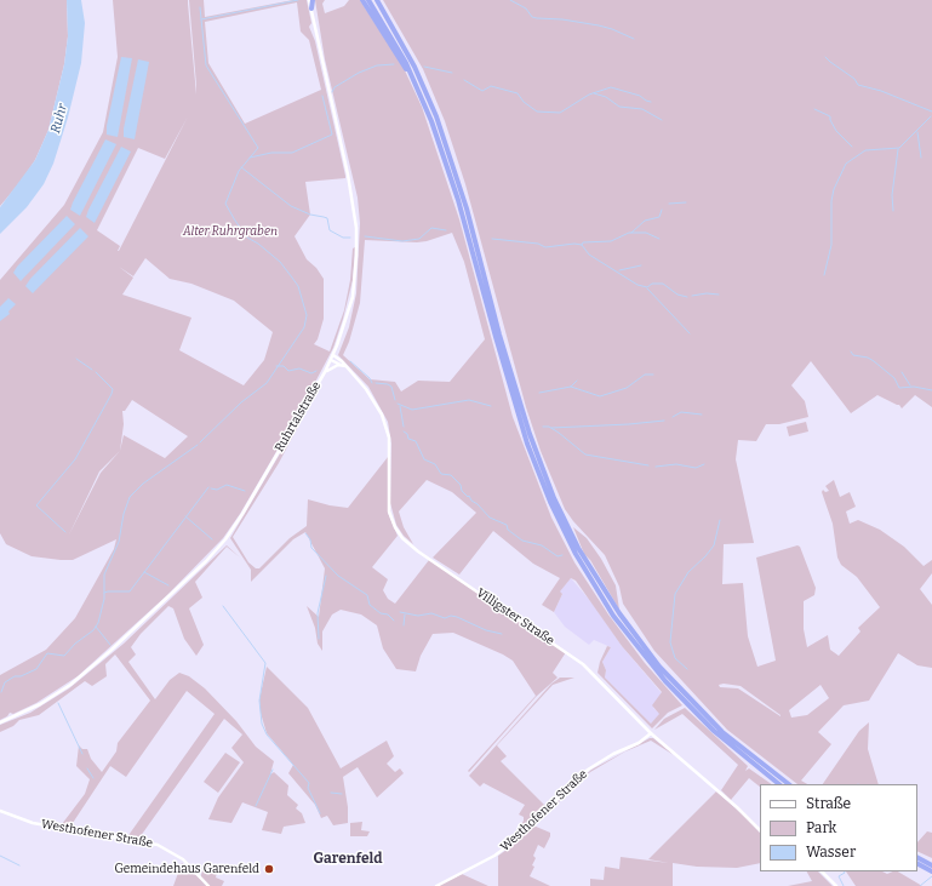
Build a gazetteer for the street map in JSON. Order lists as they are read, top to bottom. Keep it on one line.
{"streets":{"main road":["Ruhrtalstraße","Villigster Straße","Westhofener Straße"]},"crossings":[["Ruhrtalstraße","Villigster Straße"],["Villigster Straße","Westhofener Straße"]],"districts":["Garenfeld"],"water":["Ruhr"],"parks":["Alter Ruhrgraben"],"places":["Gemeindehaus Garenfeld"],"legend":["Straße","Park","Wasser"]}
